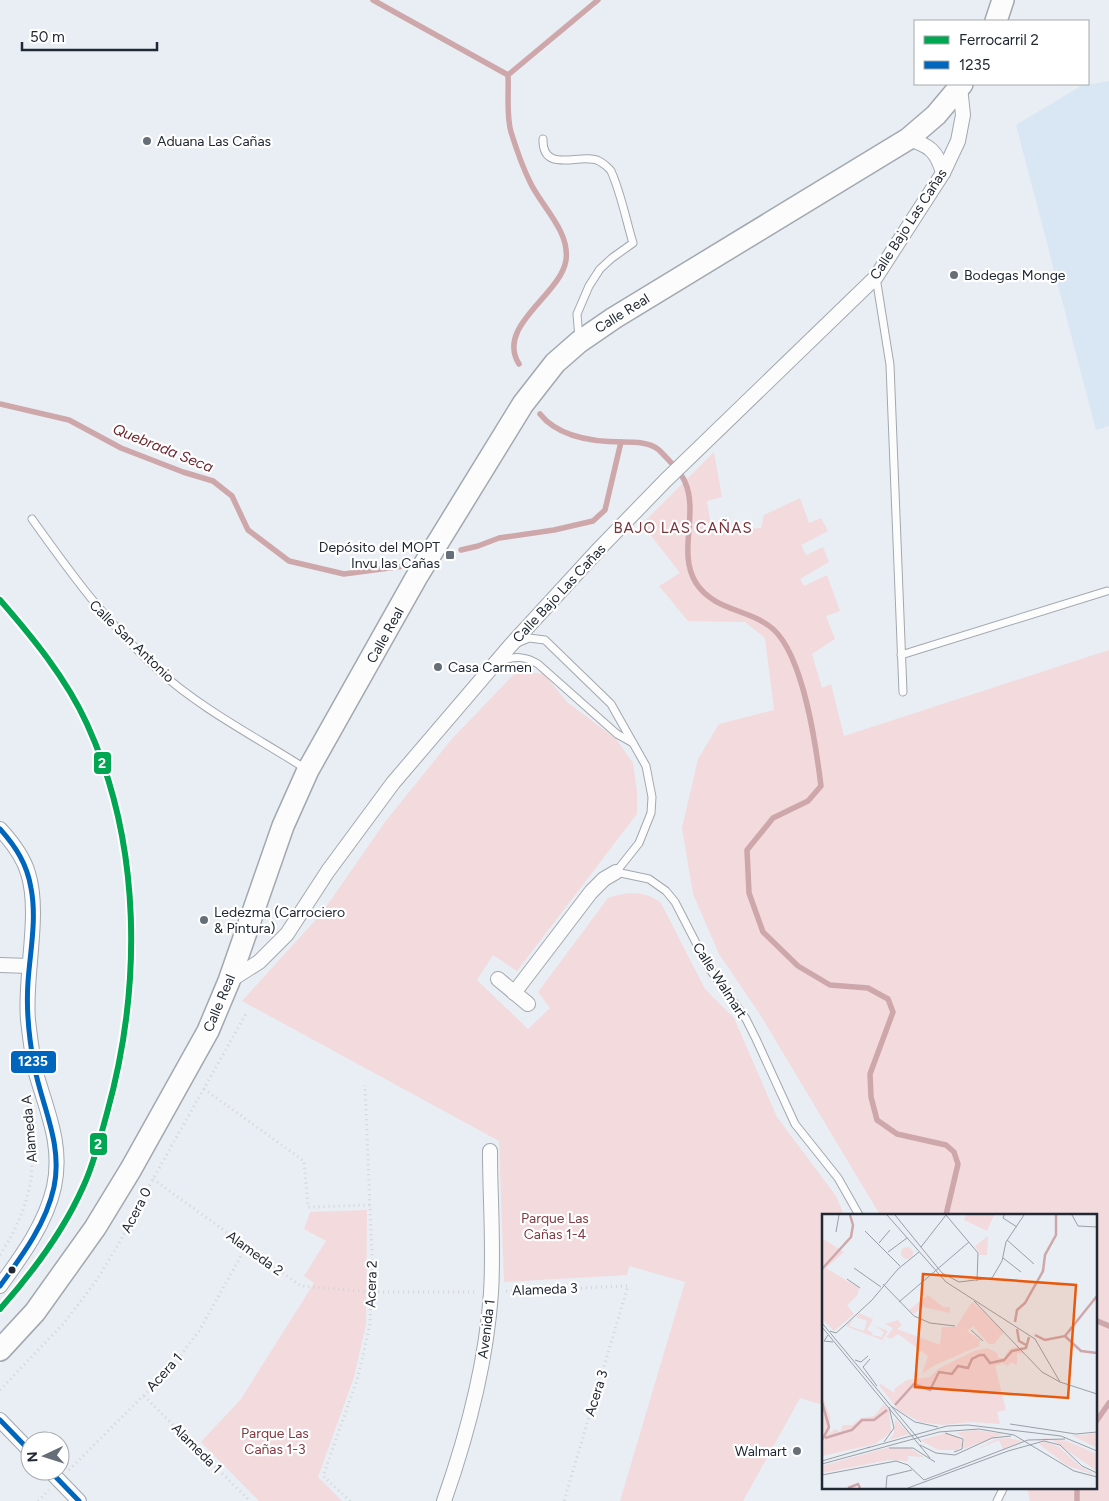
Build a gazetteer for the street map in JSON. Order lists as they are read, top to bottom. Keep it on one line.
{"streets":{"main road":["Calle Real"],"street":["Calle Bajo Las Cañas","Avenida 1"],"lane":["Calle San Antonio","Calle Walmart"],"path":["Alameda A","Acera 0","Alameda 2","Acera 2","Alameda 3","Acera 1","Acera 3","Alameda 1"]},"crossings":[["Calle Bajo Las Cañas","Calle Real"],["Calle Real","Calle San Antonio"],["Acera 0","Alameda 2"],["Alameda 2","Acera 2"],["Alameda 2","Alameda 3"],["Alameda 2","Acera 1"],["Acera 2","Alameda 3"],["Alameda 3","Avenida 1"],["Alameda 3","Acera 3"],["Acera 1","Alameda 1"]],"districts":["BAJO LAS CAÑAS"],"water":["Quebrada Seca"],"parks":["Parque Las Cañas 1-4","Parque Las Cañas 1-3"],"places":{"other":["Aduana Las Cañas","Bodegas Monge","Casa Carmen","Ledezma (Carrociero & Pintura)","Walmart"],"transit":["Depósito del MOPT Invu las Cañas"]},"lines":["rail line 2","transit line 1235"],"legend":["Ferrocarril 2","1235"],"scale_bar":"50 m","north":"left"}
